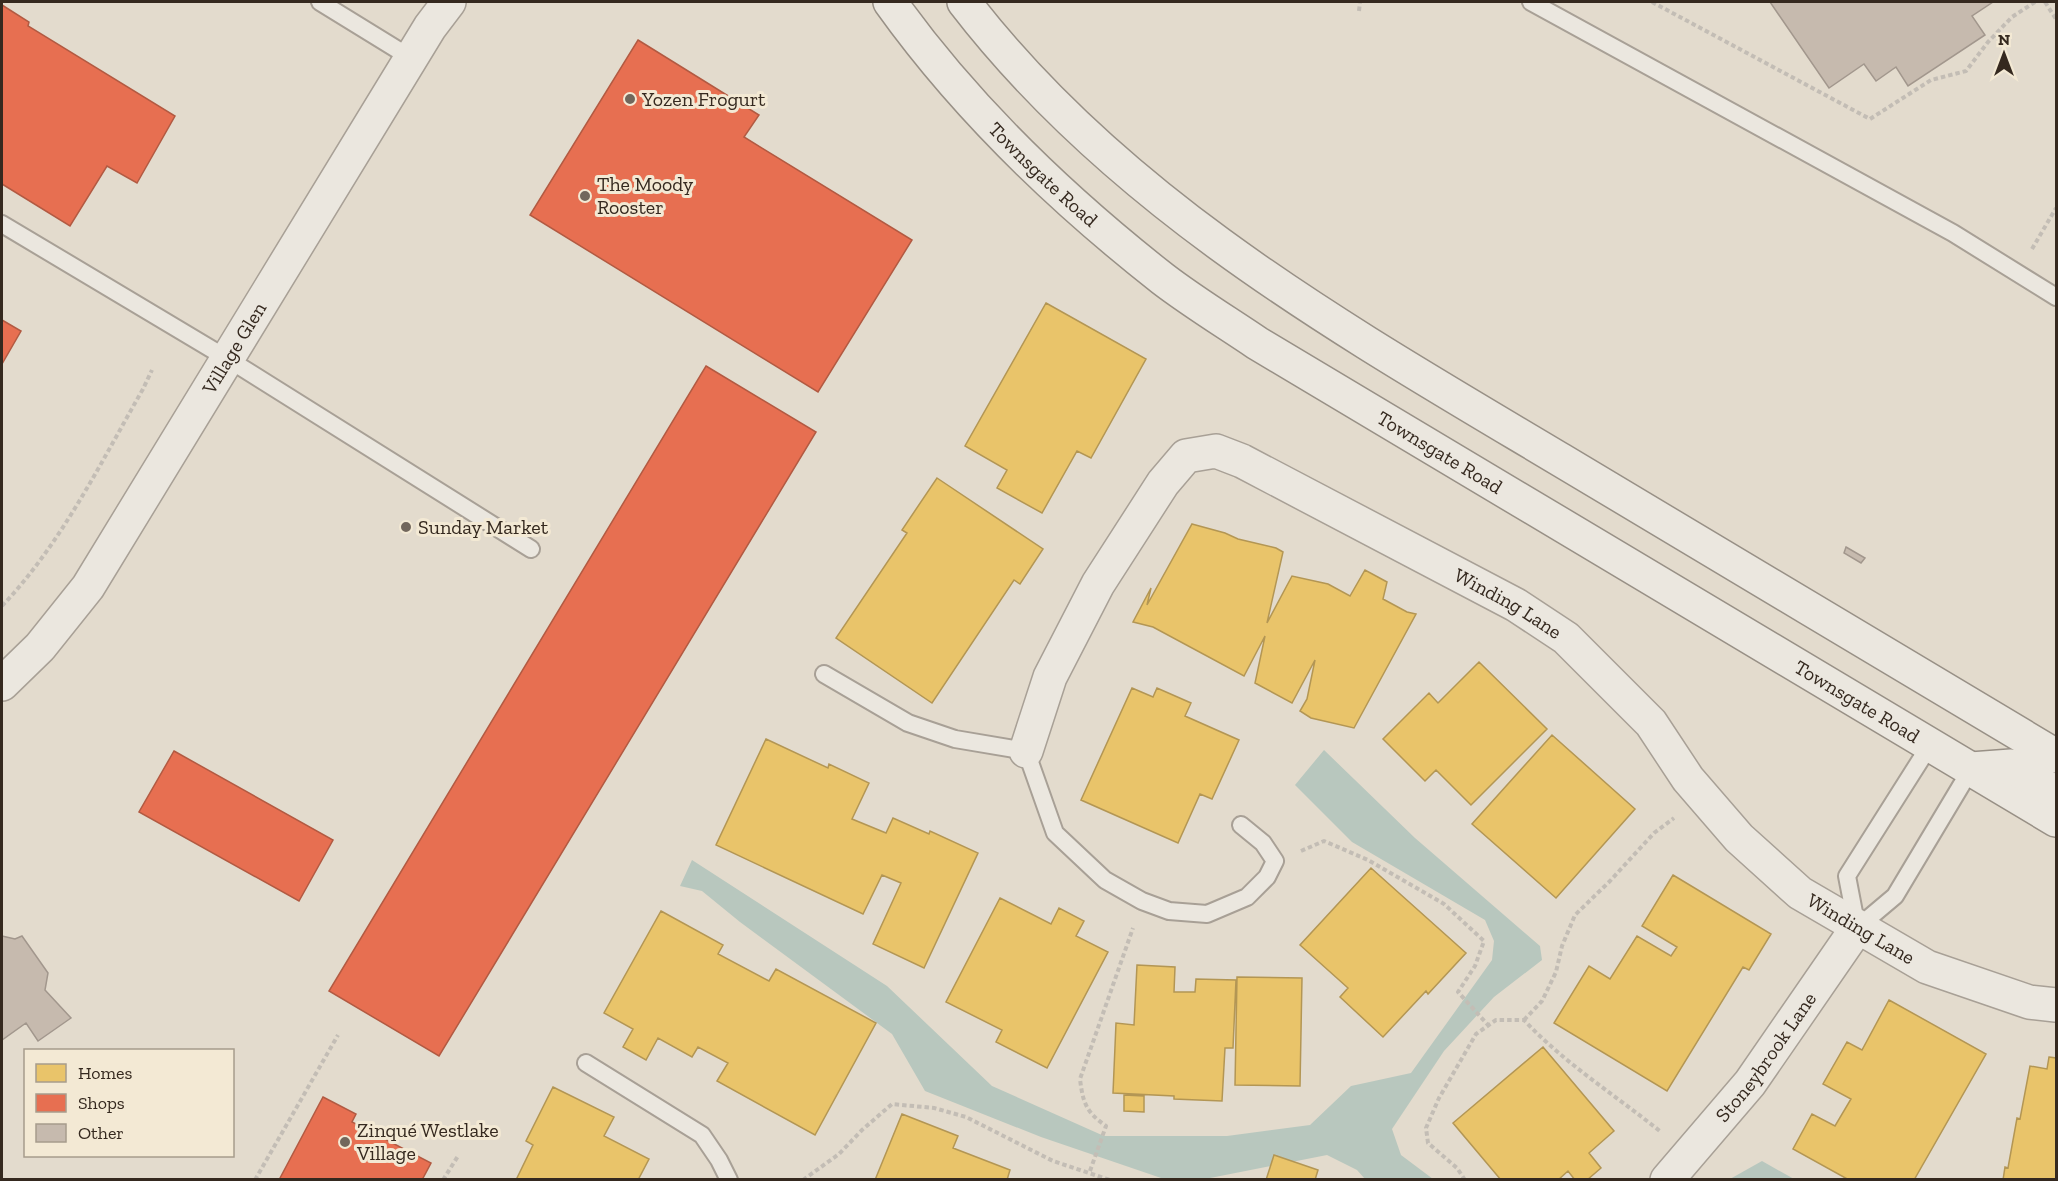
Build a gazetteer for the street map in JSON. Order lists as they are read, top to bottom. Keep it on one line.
{"streets":{"street":["Townsgate Road","Village Glen","Winding Lane","Stoneybrook Lane"]},"crossings":[["Townsgate Road","Stoneybrook Lane"],["Winding Lane","Stoneybrook Lane"]],"places":["Yozen Frogurt","The Moody Rooster","Sunday Market","Zinqué Westlake Village"],"legend":["Homes","Shops","Other"],"north":"top"}
